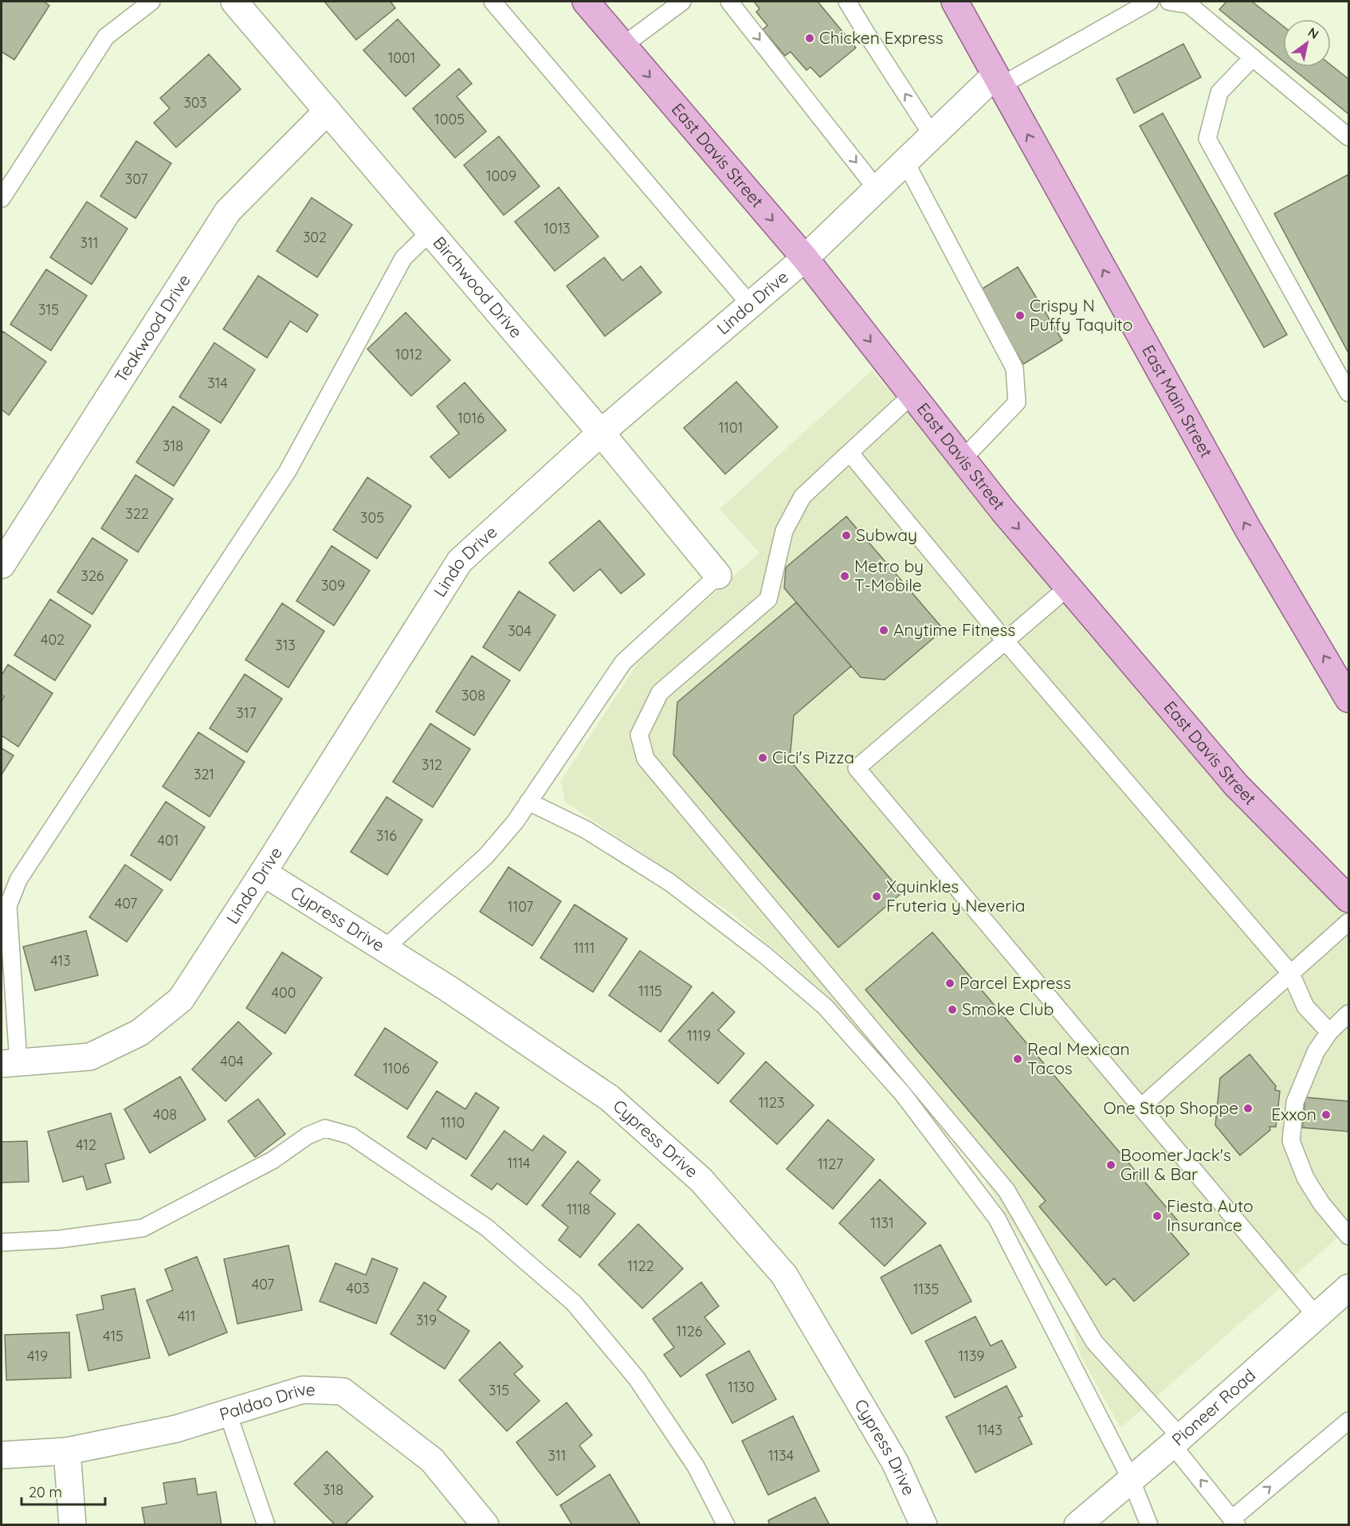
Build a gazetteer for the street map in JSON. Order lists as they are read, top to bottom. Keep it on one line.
{"streets":{"main road":["East Davis Street","East Main Street"],"street":["Birchwood Drive","Lindo Drive","Teakwood Drive","Cypress Drive","Paldao Drive","Pioneer Road"]},"crossings":[["East Davis Street","Lindo Drive"],["Birchwood Drive","Lindo Drive"],["Birchwood Drive","Teakwood Drive"],["Lindo Drive","East Main Street"],["Lindo Drive","Cypress Drive"]],"one_way":["East Davis Street","East Main Street"],"places":["Chicken Express","Crispy N Puffy Taquito","Subway","Metro by T-Mobile","Anytime Fitness","Cici's Pizza","Xquinkles Fruteria y Neveria","Parcel Express","Smoke Club","Real Mexican Tacos","One Stop Shoppe","Exxon","BoomerJack's Grill & Bar","Fiesta Auto Insurance"],"house_numbers":["1001","303","1005","1009","307","1013","302","311","315","1012","314","1016","1101","318","322","305","326","309","304","402","313","308","317","312","321","316","401","407","1107","1111","413","1115","400","1119","404","1106","1123","408","1110","412","1114","1127","1118","1131","1122","407","403","1135","411","319","1126","415","419","1139","1130","315","1143","311","1134","318"],"scale_bar":"20 m","north":"top right"}
